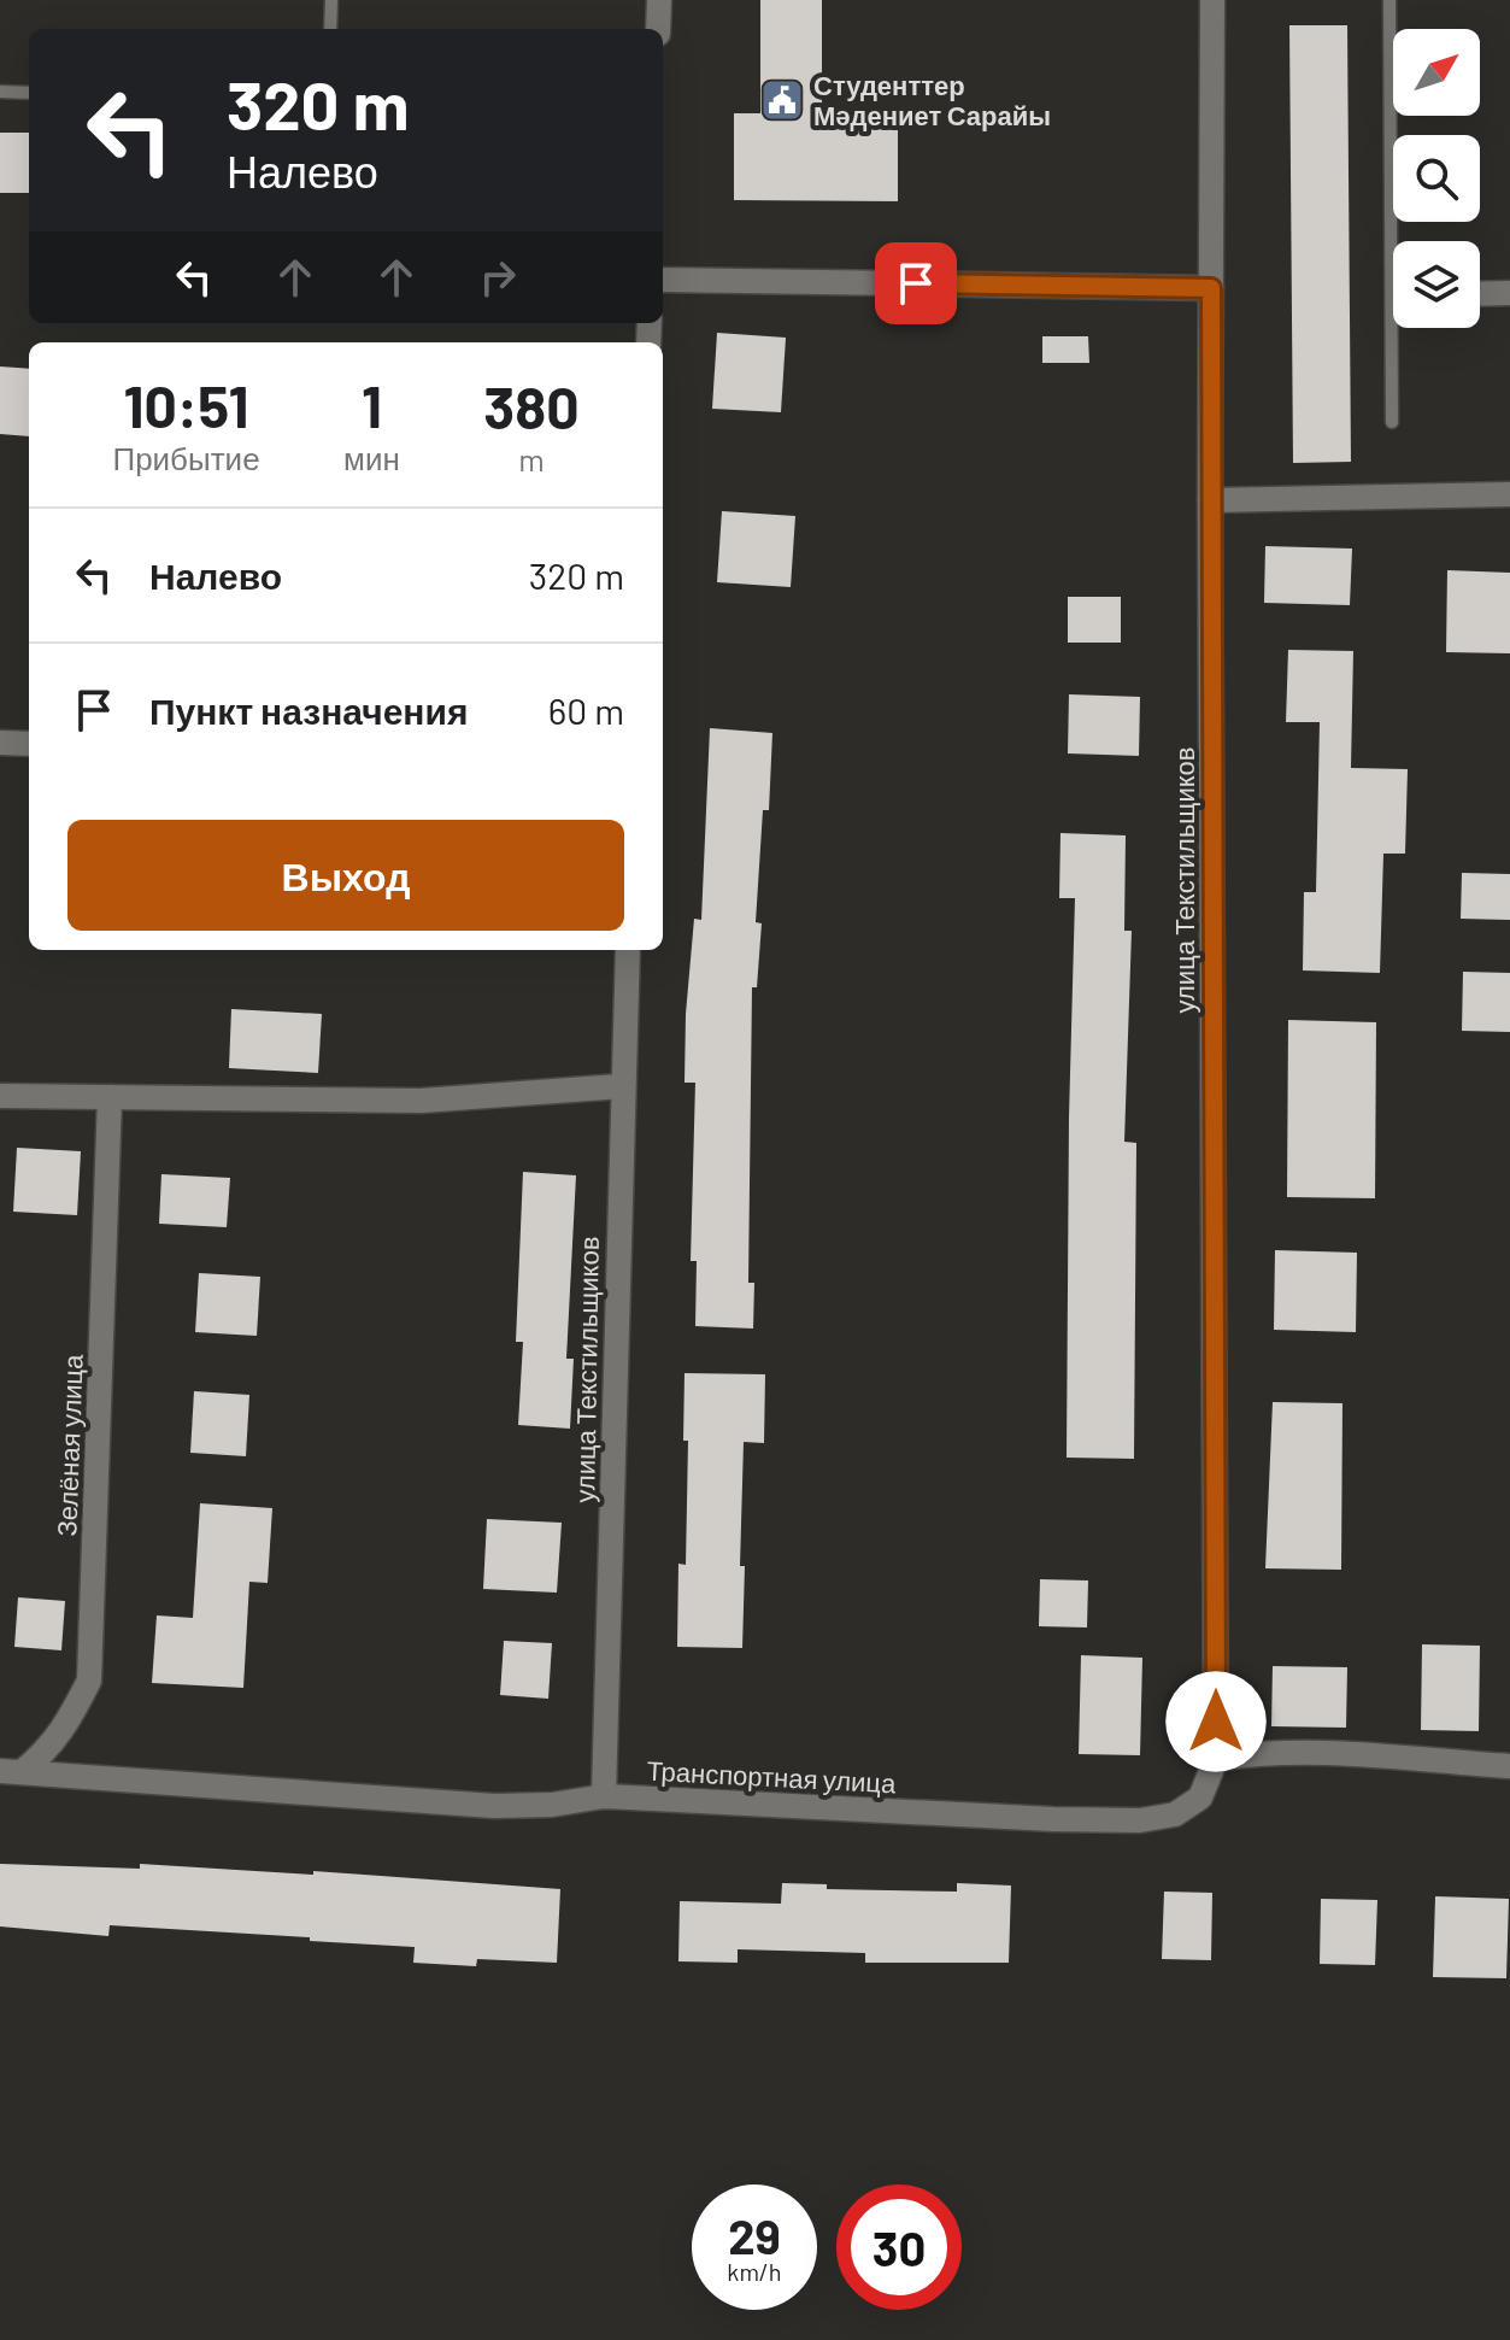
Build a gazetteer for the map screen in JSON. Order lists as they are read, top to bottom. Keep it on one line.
{"streets":{"street":["улица Текстильщиков","Зелёная улица","Транспортная улица"]},"crossings":[["улица Текстильщиков","Транспортная улица"],["Зелёная улица","Транспортная улица"]],"places":{"public building":["Студенттер Мәдениет Сарайы"]},"north":"top right","page":{"turn":["320 m","Налево"],"eta":["10:51","Прибытие","1","мин","380","m"],"list":[{"name":"Налево","value":"320 m"},{"name":"Пункт назначения","value":"60 m"}],"buttons":"Выход","speed":"29 km/h","limit":"30"}}
